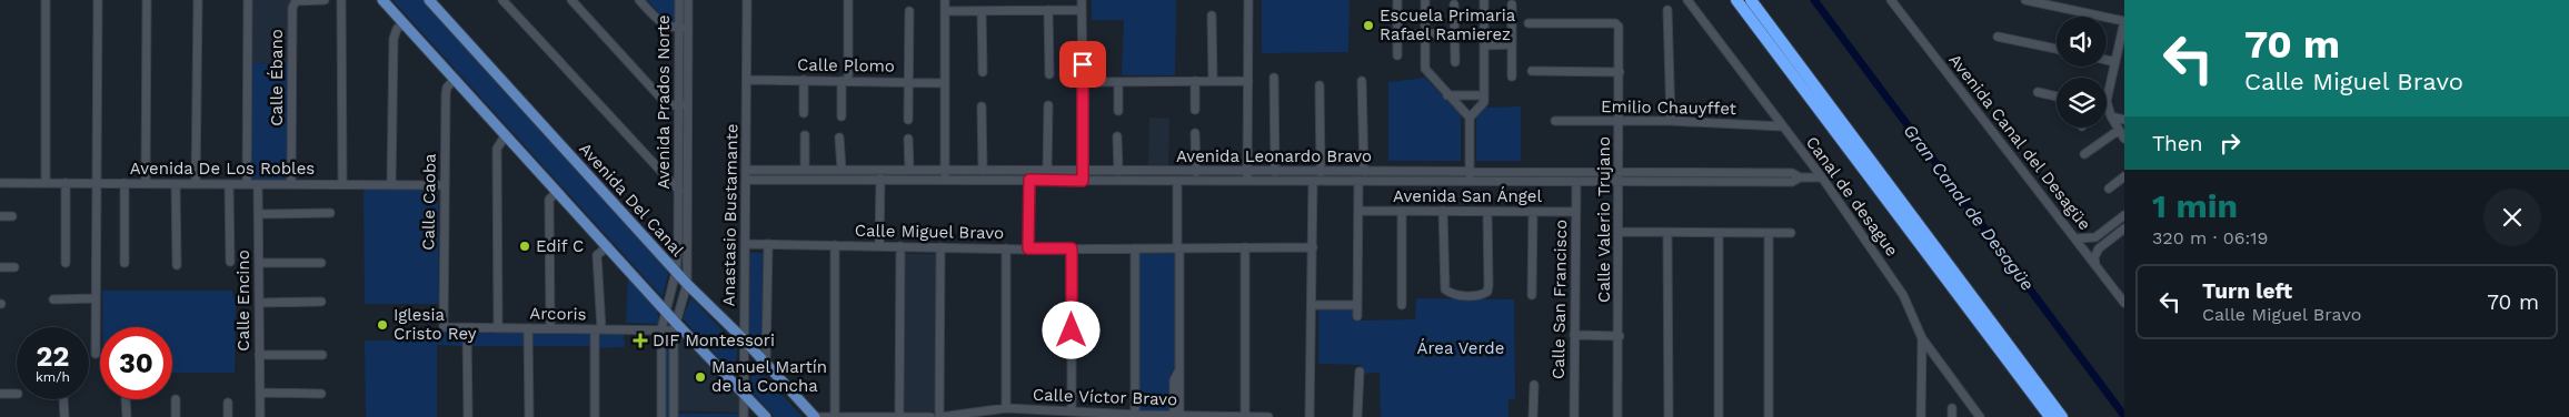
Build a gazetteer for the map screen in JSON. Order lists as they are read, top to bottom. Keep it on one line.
{"streets":{"main road":["Avenida Del Canal"],"street":["Calle Plomo","Calle Ébano","Avenida Prados Norte","Emilio Chauyffet","Avenida Canal del Desagüe","Avenida Leonardo Bravo","Avenida De Los Robles","Avenida San Ángel","Canal de desague","Calle Caoba","Anastasio Bustamante","Calle Valerio Trujano","Calle Miguel Bravo","Calle San Francisco","Calle Encino","Arcoris","Calle Víctor Bravo"]},"crossings":[["Calle Plomo","Anastasio Bustamante"],["Calle Ébano","Avenida De Los Robles"],["Avenida Prados Norte","Avenida Del Canal"],["Avenida Prados Norte","Arcoris"],["Emilio Chauyffet","Canal de desague"],["Emilio Chauyffet","Calle Valerio Trujano"],["Avenida Leonardo Bravo","Canal de desague"],["Avenida Leonardo Bravo","Anastasio Bustamante"],["Avenida Leonardo Bravo","Calle Valerio Trujano"],["Avenida Leonardo Bravo","Calle San Francisco"],["Avenida De Los Robles","Calle Caoba"],["Avenida De Los Robles","Calle Encino"],["Avenida San Ángel","Calle San Francisco"],["Avenida Del Canal","Anastasio Bustamante"],["Calle Caoba","Arcoris"],["Anastasio Bustamante","Calle Miguel Bravo"]],"water":["Gran Canal de Desagüe"],"parks":["Área Verde"],"places":{"other":["Escuela Primaria Rafael Ramierez","Edif C","Iglesia Cristo Rey","Manuel Martín de la Concha"],"health":["DIF Montessori"]},"page":{"turn":["70 m","Calle Miguel Bravo"],"then":"Then","heading":["1 min","320 m · 06:19"],"list":[{"name":"Turn left","note":"Calle Miguel Bravo","value":"70 m"}],"speed":"22 km/h","limit":"30"}}
